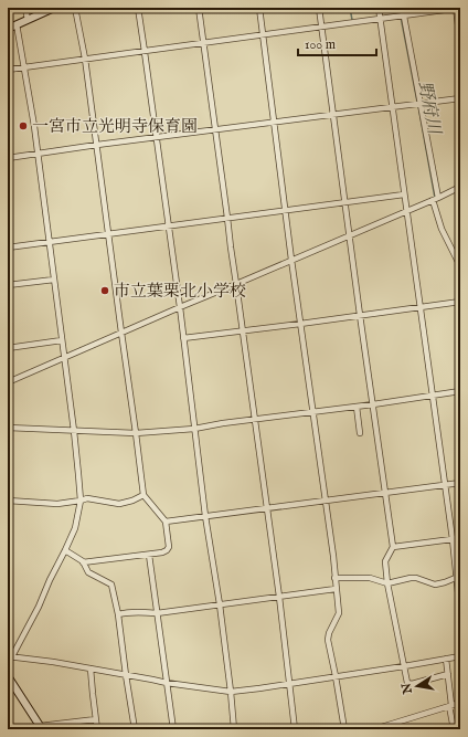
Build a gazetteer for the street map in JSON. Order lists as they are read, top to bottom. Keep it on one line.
{"water":["野府川"],"places":["一宮市立光明寺保育園","市立葉栗北小学校"],"scale_bar":"100 m","north":"left"}
